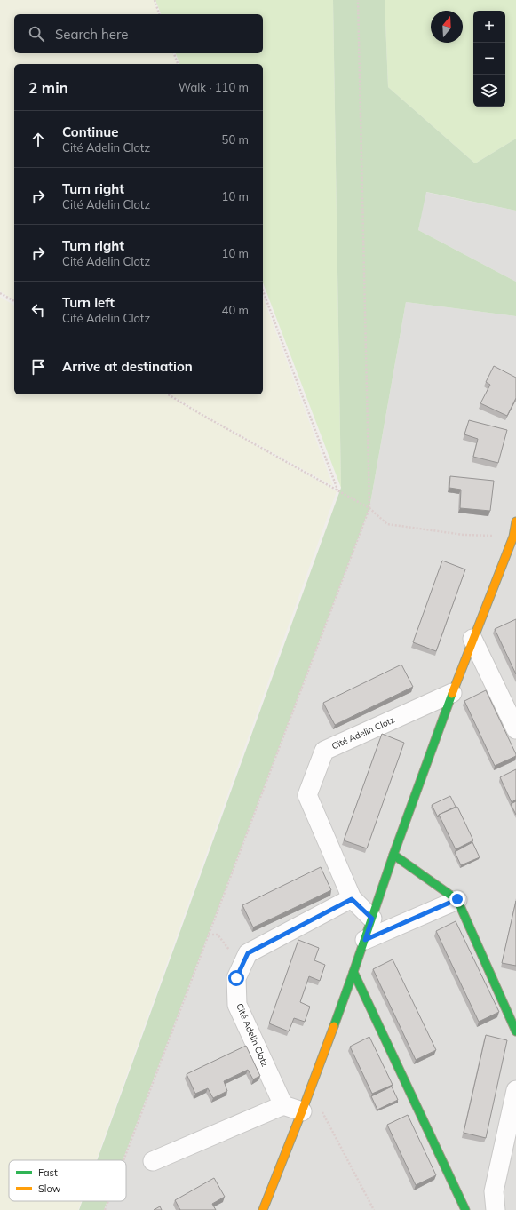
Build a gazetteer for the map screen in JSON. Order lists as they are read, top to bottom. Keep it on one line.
{"streets":{"street":["Cité Adelin Clotz"]},"legend":["Fast","Slow"],"north":"top","page":{"map_buttons":["+","−"],"search":"Search here","heading":["2 min","Walk · 110 m"],"list":[["Continue","Cité Adelin Clotz","50 m"],["Turn right","Cité Adelin Clotz","10 m"],["Turn right","Cité Adelin Clotz","10 m"],["Turn left","Cité Adelin Clotz","40 m"],"Arrive at destination"]}}
